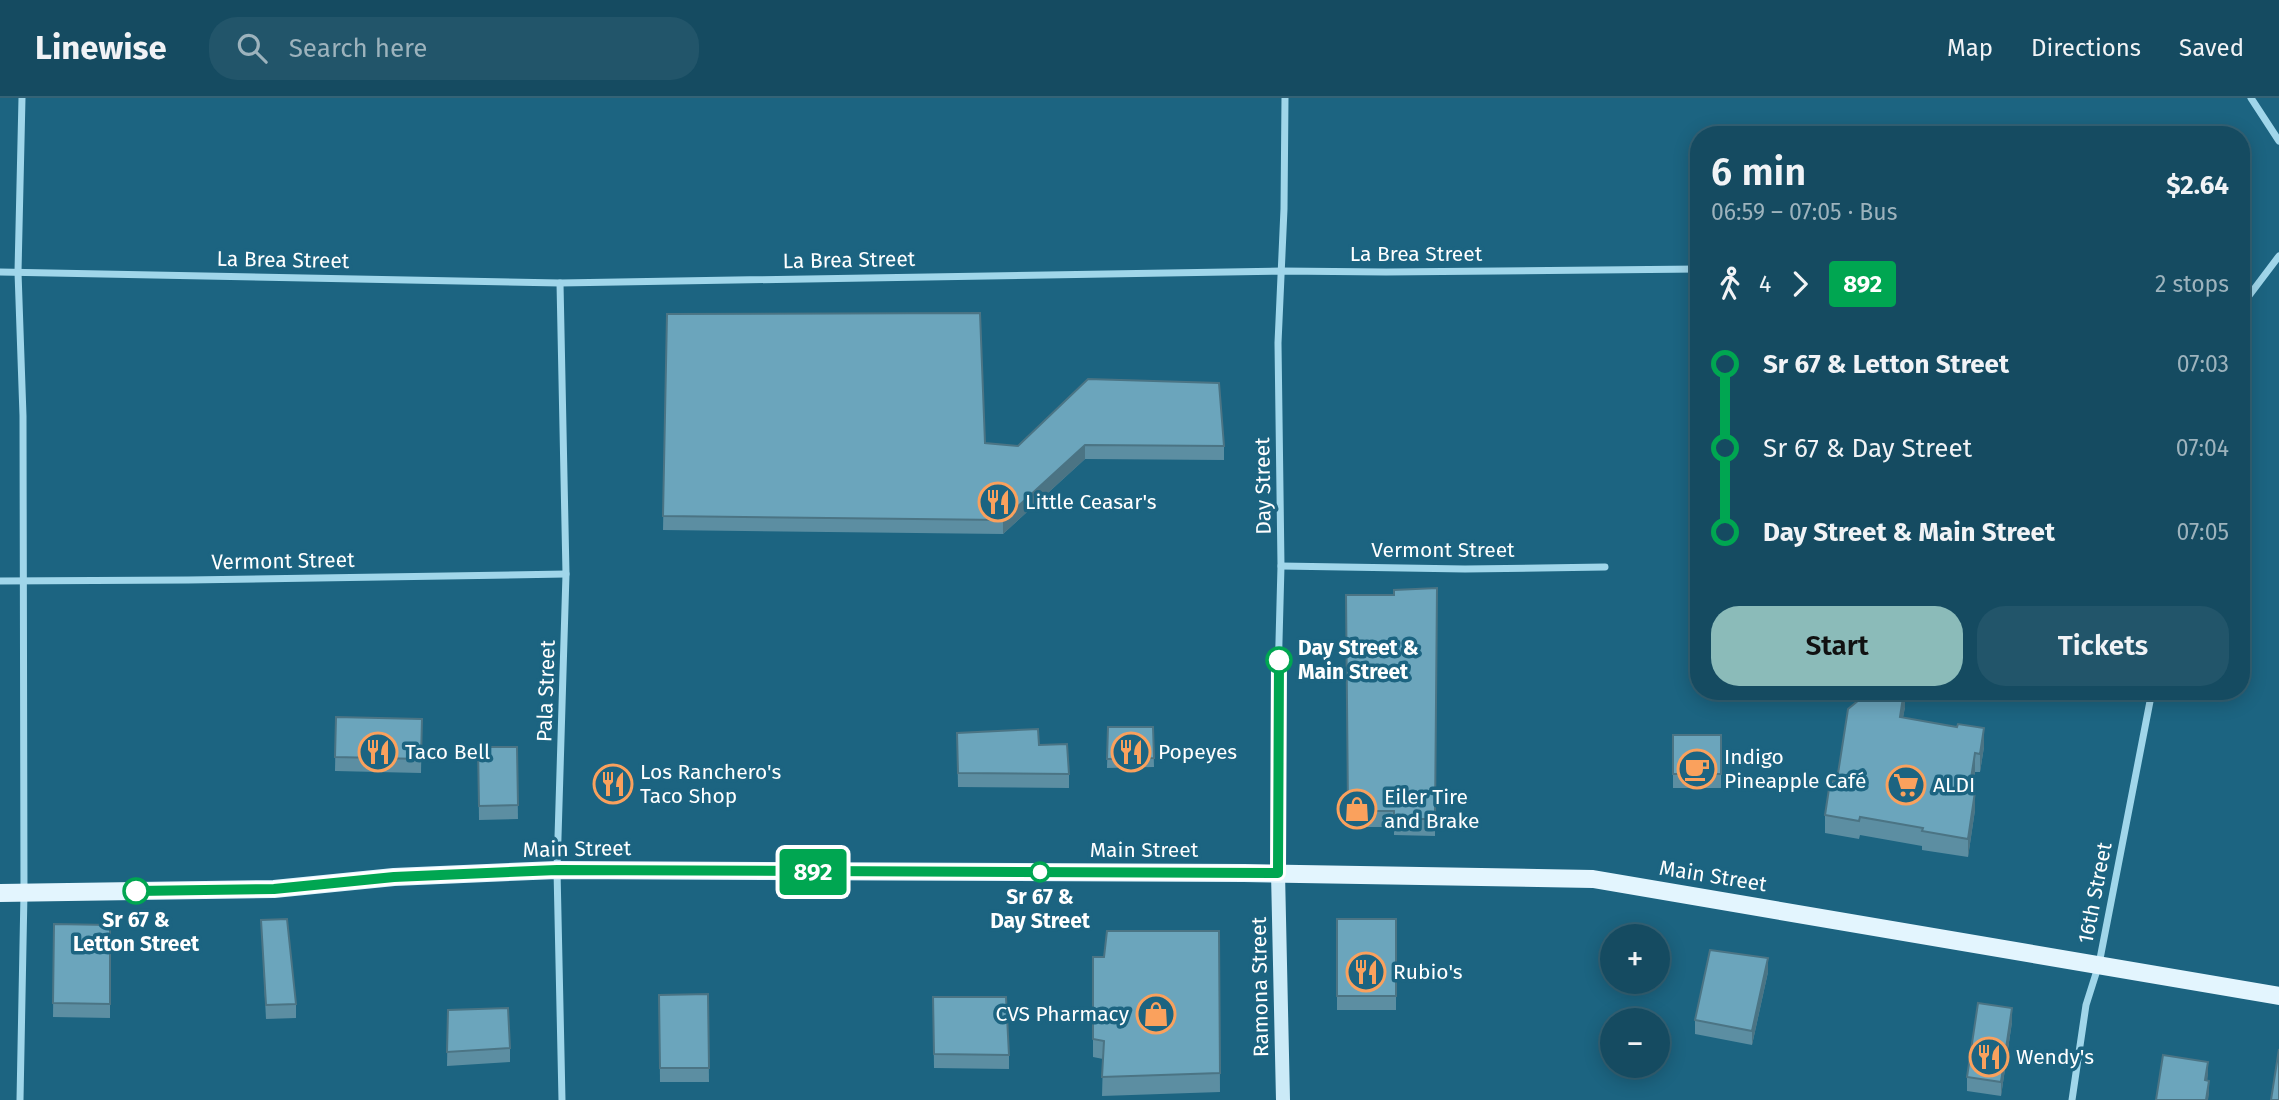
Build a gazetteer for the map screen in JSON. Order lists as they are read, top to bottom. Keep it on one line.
{"streets":{"main road":["Main Street","Ramona Street"],"street":["La Brea Street","Day Street","Vermont Street","Pala Street","16th Street"]},"crossings":[["La Brea Street","Day Street"],["La Brea Street","Pala Street"],["Day Street","Vermont Street"],["Day Street","Main Street"],["Day Street","Ramona Street"],["Vermont Street","Pala Street"],["Pala Street","Main Street"],["Main Street","16th Street"],["Main Street","Ramona Street"]],"places":{"restaurant":["Little Ceasar's","Taco Bell","Popeyes","Los Ranchero's Taco Shop","Rubio's","Wendy's"],"other":["Day Street & Main Street","Sr 67 & Day Street","Sr 67 & Letton Street"],"cafe":["Indigo Pineapple Café"],"supermarket":["ALDI"],"shop":["Eiler Tire and Brake","CVS Pharmacy"]},"lines":["bus line 892"],"page":{"header":"Linewise","search":"Search here","nav":["Map","Directions","Saved"],"on_map":"892","heading":["6 min","06:59 – 07:05 · Bus","$2.64"],"legs":["4","892","2 stops"],"list":[{"name":"Sr 67 & Letton Street","value":"07:03"},{"name":"Sr 67 & Day Street","value":"07:04"},{"name":"Day Street & Main Street","value":"07:05"}],"buttons":["Start","Tickets"],"map_buttons":["+","−"]}}
